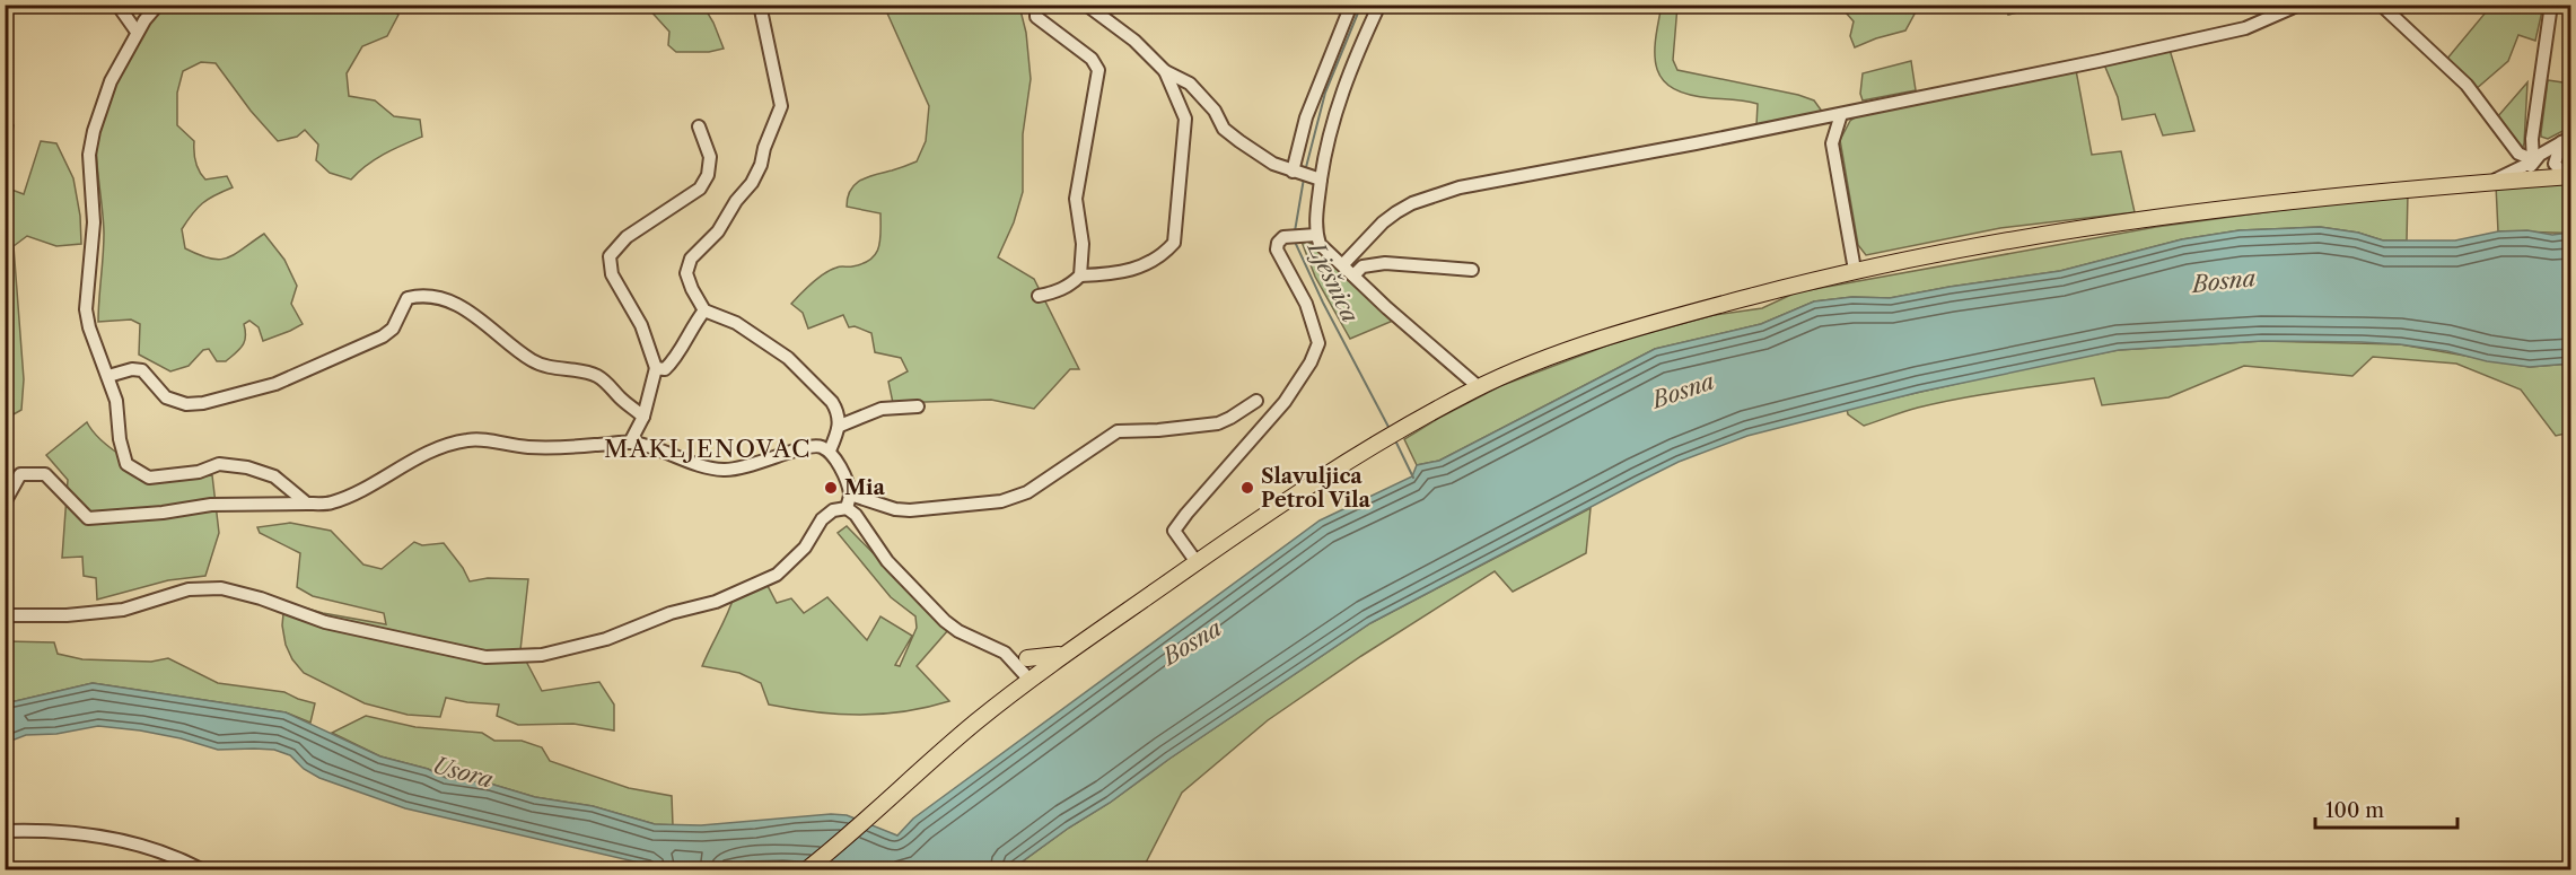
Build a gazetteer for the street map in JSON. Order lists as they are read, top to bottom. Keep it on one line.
{"districts":["MAKLJENOVAC"],"water":["Bosna","Lješnica","Usora"],"places":["Mia","Slavuljica Petrol Vila"],"scale_bar":"100 m"}
